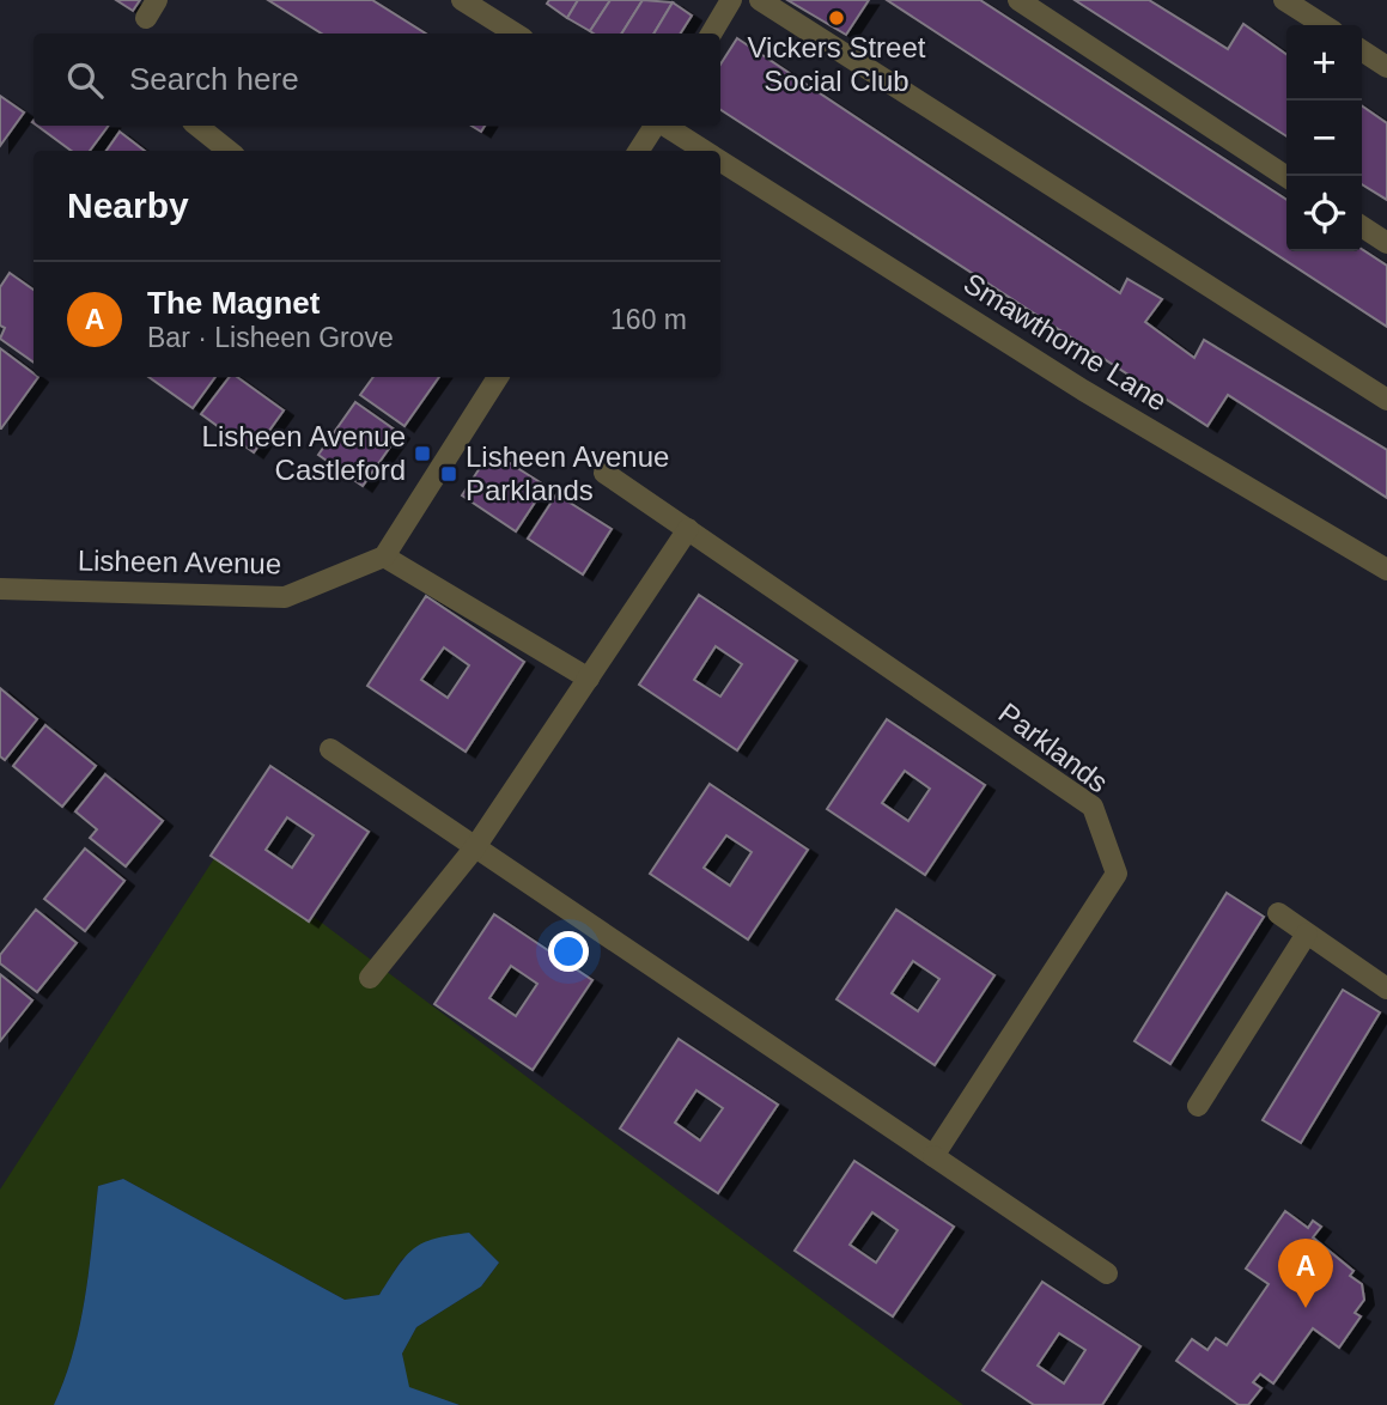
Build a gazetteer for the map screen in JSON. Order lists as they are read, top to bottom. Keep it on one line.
{"streets":{"street":["Smawthorne Lane","Lisheen Avenue","Parklands"]},"places":{"other":["Vickers Street Social Club"],"transit":["Lisheen Avenue Castleford","Lisheen Avenue Parklands"]},"page":{"map_buttons":["+","−"],"search":"Search here","heading":"Nearby","list":[{"mark":"A","name":"The Magnet","note":"Bar · Lisheen Grove","value":"160 m"}],"pins":"A"}}
